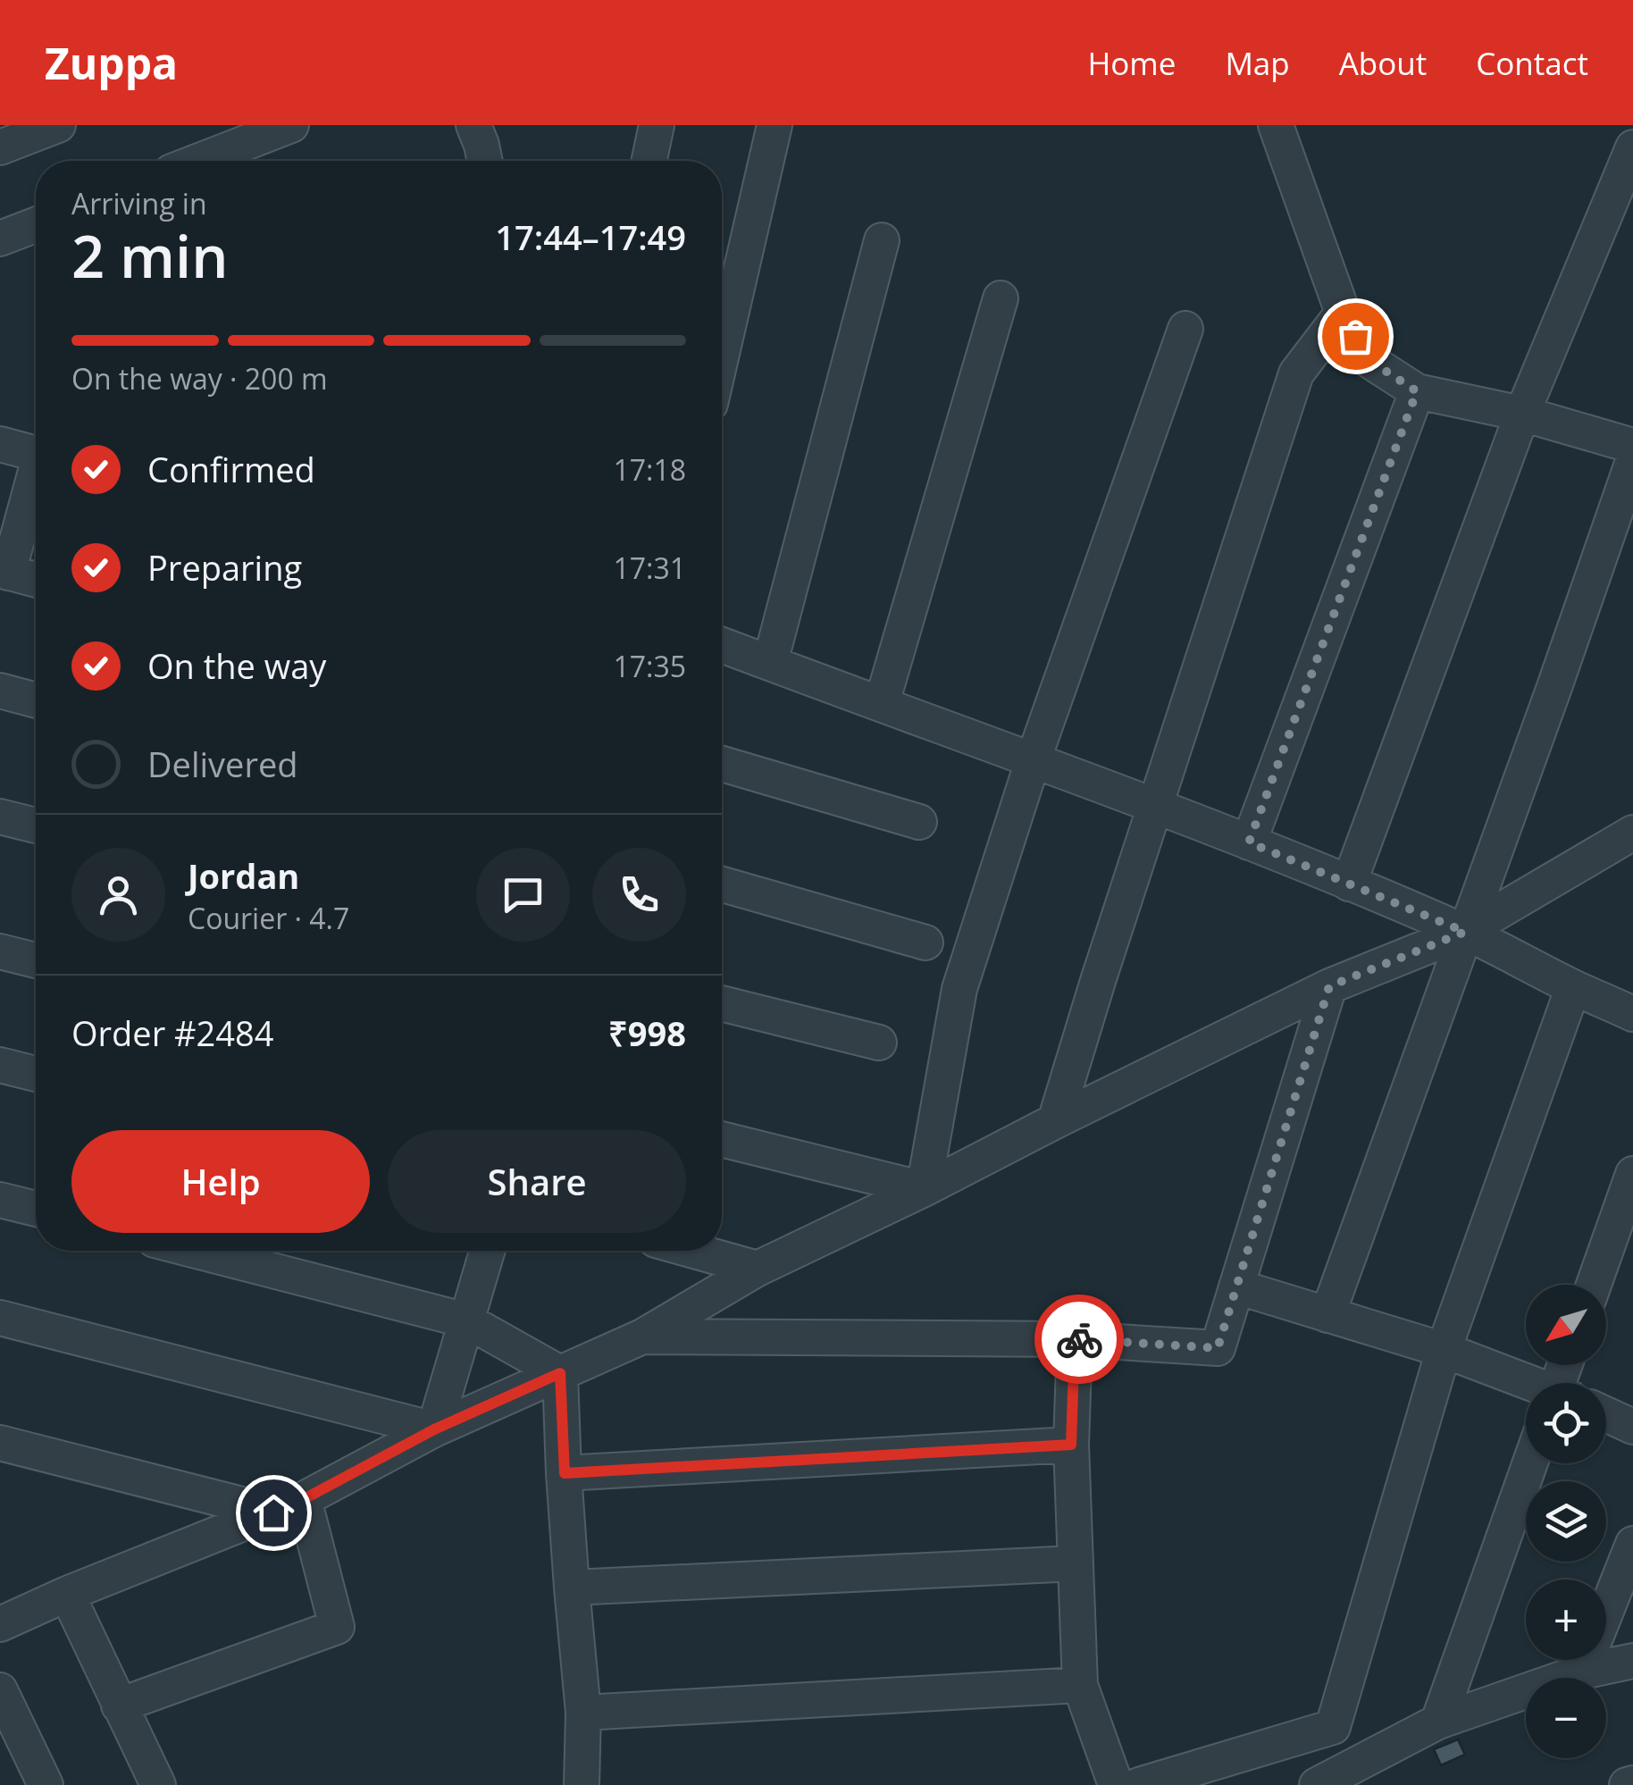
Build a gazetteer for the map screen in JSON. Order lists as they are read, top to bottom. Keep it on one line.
{"north":"bottom left","page":{"header":"Zuppa","nav":["Home","Map","About","Contact"],"heading":["2 min","Arriving in","17:44–17:49"],"panel":["Jordan","Courier · 4.7","Order #2484","₹998"],"bar":"On the way · 200 m","list":[["Confirmed","17:18"],["Preparing","17:31"],["On the way","17:35"],"Delivered"],"buttons":["Help","Share"],"map_buttons":["+","−"]}}
